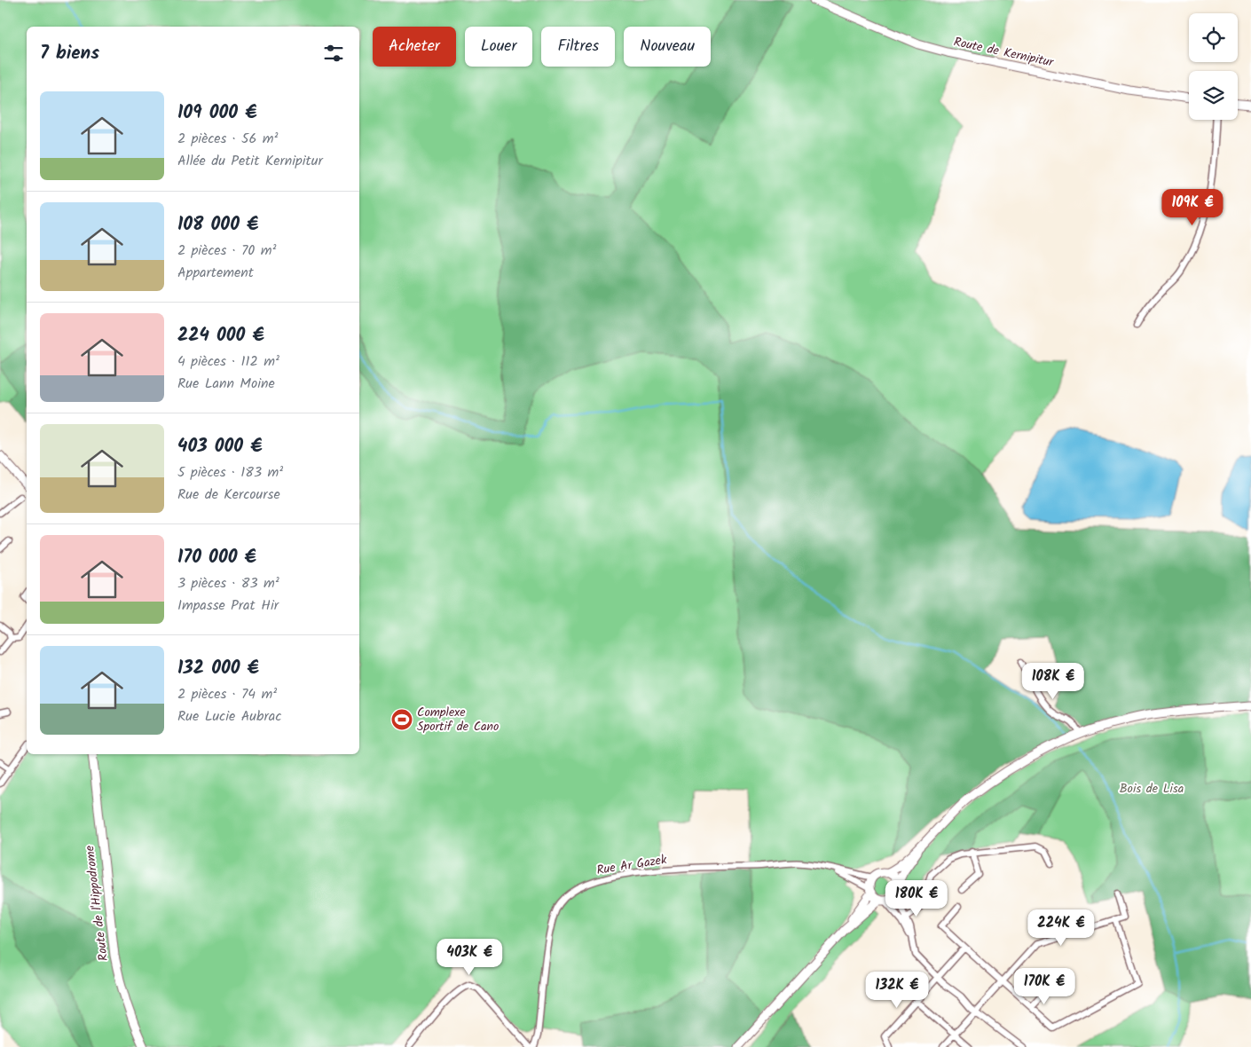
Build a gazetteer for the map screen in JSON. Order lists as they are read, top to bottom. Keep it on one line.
{"streets":{"main road":["Route de Kernipitur","Route de l'Hippodrome"],"street":["Rue Ar Gazek"]},"parks":["Bois de Lisa"],"places":{"sports":["Complexe Sportif de Cano"]},"page":{"chip":["Acheter","Louer","Filtres","Nouveau"],"heading":"7 biens","list":[{"name":"109 000 €","note":"2 pièces · 56 m² · Allée du Petit Kernipitur"},{"name":"108 000 €","note":"2 pièces · 70 m² · Appartement"},{"name":"224 000 €","note":"4 pièces · 112 m² · Rue Lann Moine"},{"name":"403 000 €","note":"5 pièces · 183 m² · Rue de Kercourse"},{"name":"170 000 €","note":"3 pièces · 83 m² · Impasse Prat Hir"},{"name":"132 000 €","note":"2 pièces · 74 m² · Rue Lucie Aubrac"}],"price":["109K €","108K €","180K €","224K €","403K €","170K €","132K €"]}}
